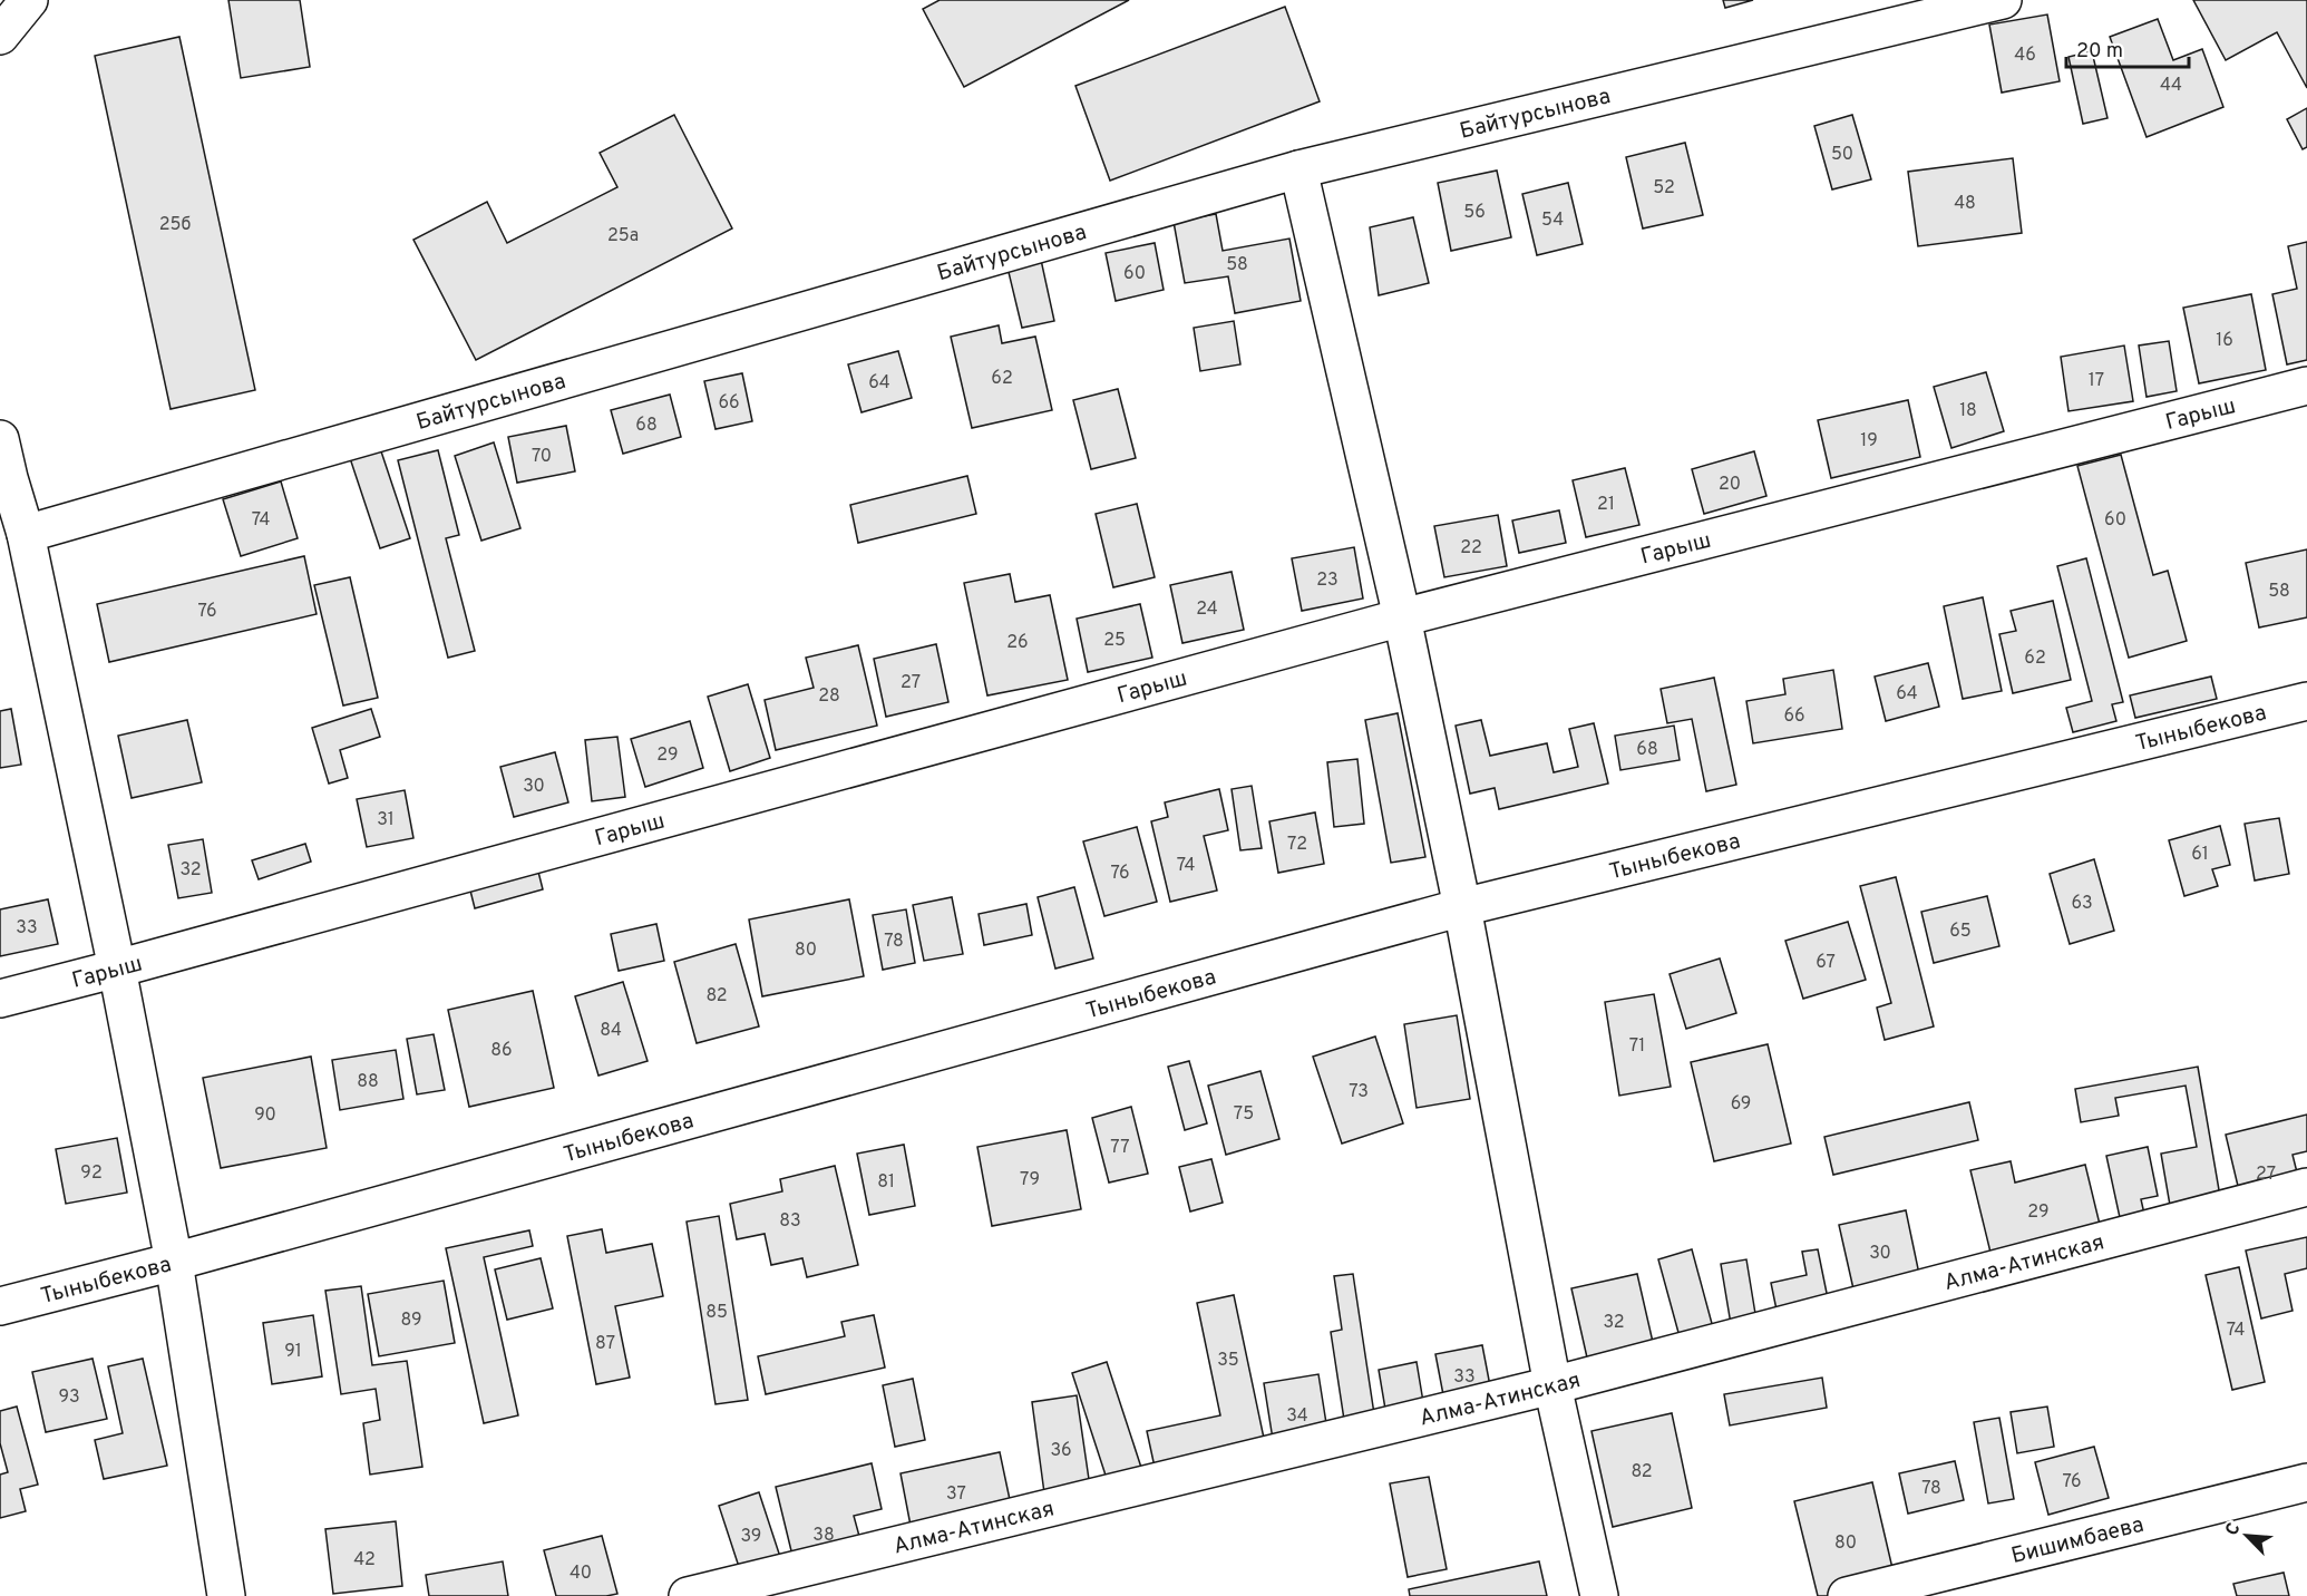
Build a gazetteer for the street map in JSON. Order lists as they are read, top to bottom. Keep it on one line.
{"streets":{"street":["Байтурсынова","Гарыш","Тыныбекова","Алма-Атинская","Бишимбаева"]},"house_numbers":["46","44","50","52","48","56","54","25б","25а","58","60","16","62","17","64","66","18","68","19","70","20","21","74","60","22","23","58","24","76","25","26","62","27","64","28","66","68","29","30","31","72","61","74","32","76","63","33","65","78","80","67","82","84","71","86","88","73","69","75","90","77","92","27","79","81","29","83","30","85","89","32","74","87","91","35","33","93","34","36","82","76","78","37","38","39","80","42","40"],"scale_bar":"20 m","north":"top left"}
